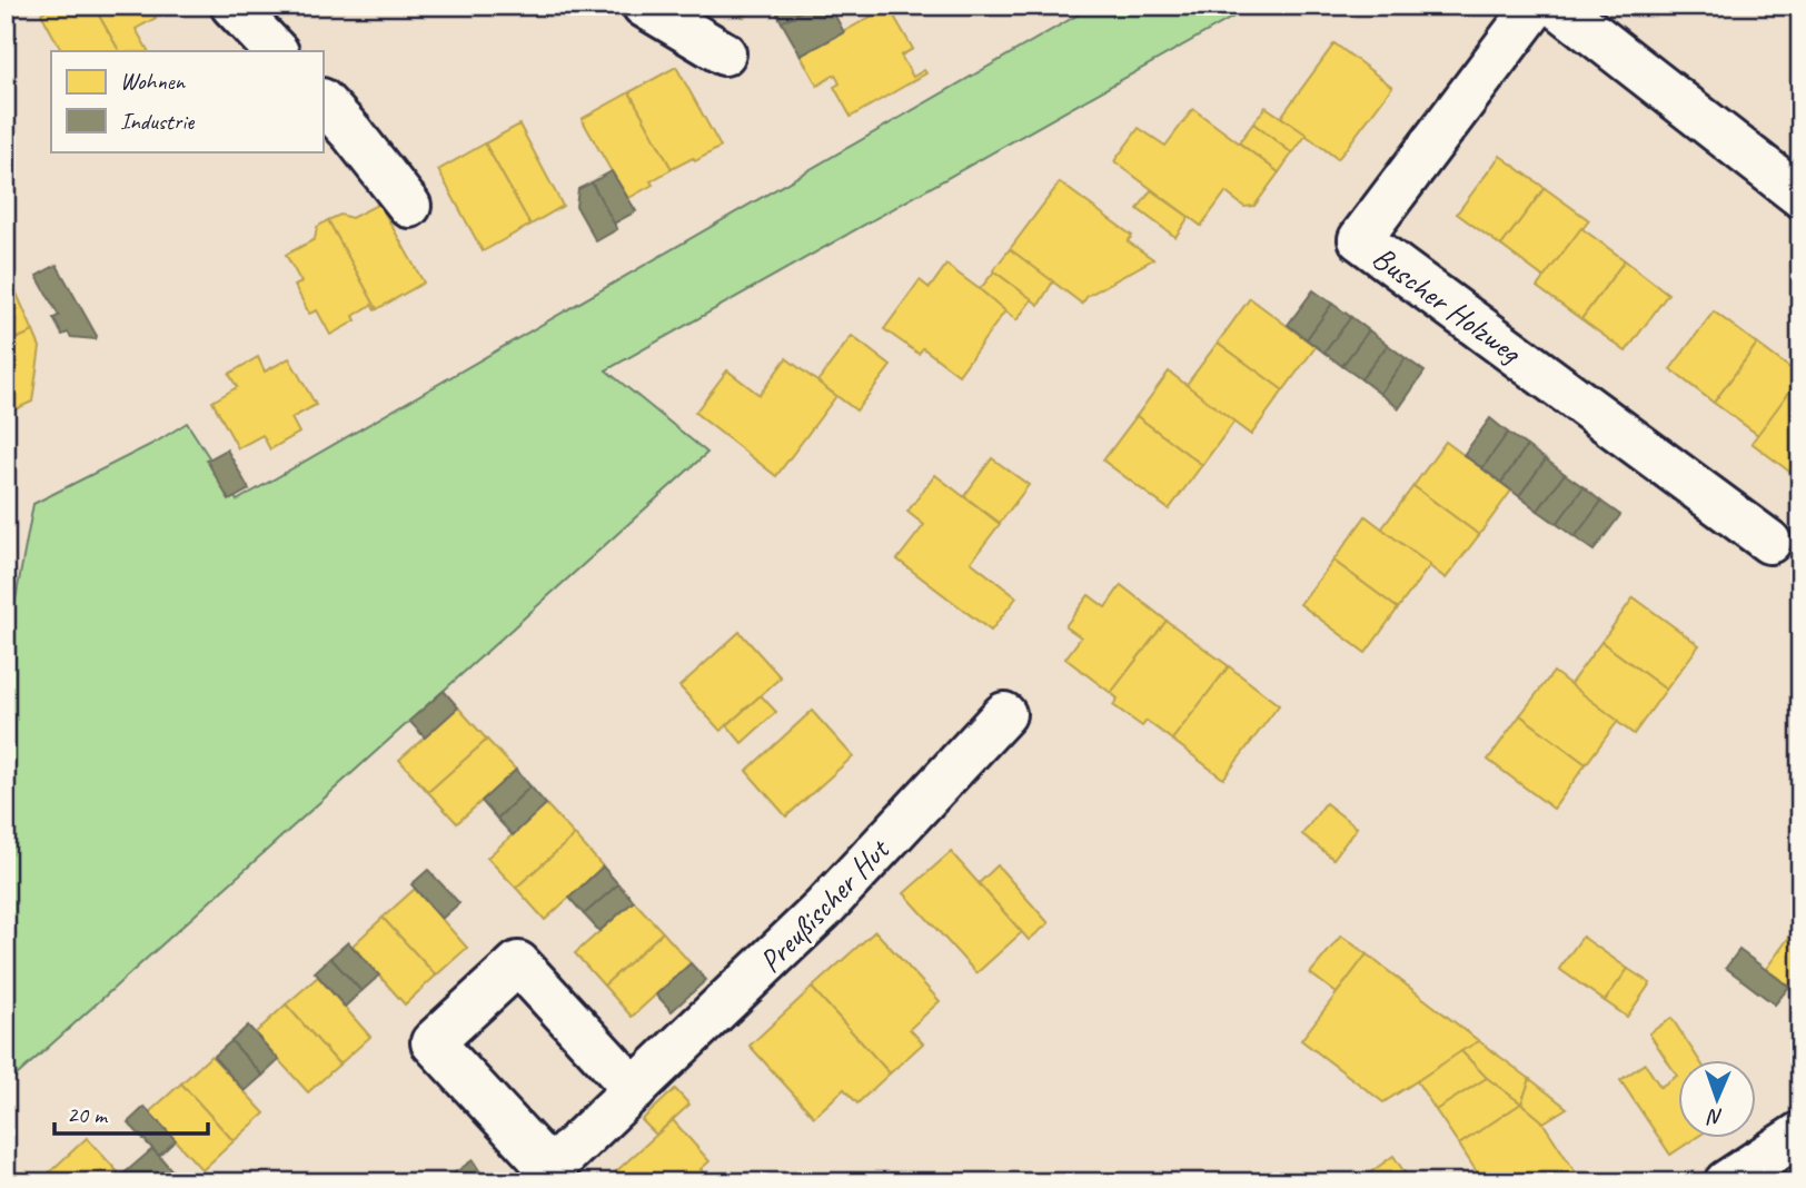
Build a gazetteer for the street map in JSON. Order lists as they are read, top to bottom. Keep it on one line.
{"streets":{"street":["Buscher Holzweg","Preußischer Hut"]},"legend":["Wohnen","Industrie"],"scale_bar":"20 m","north":"bottom"}
